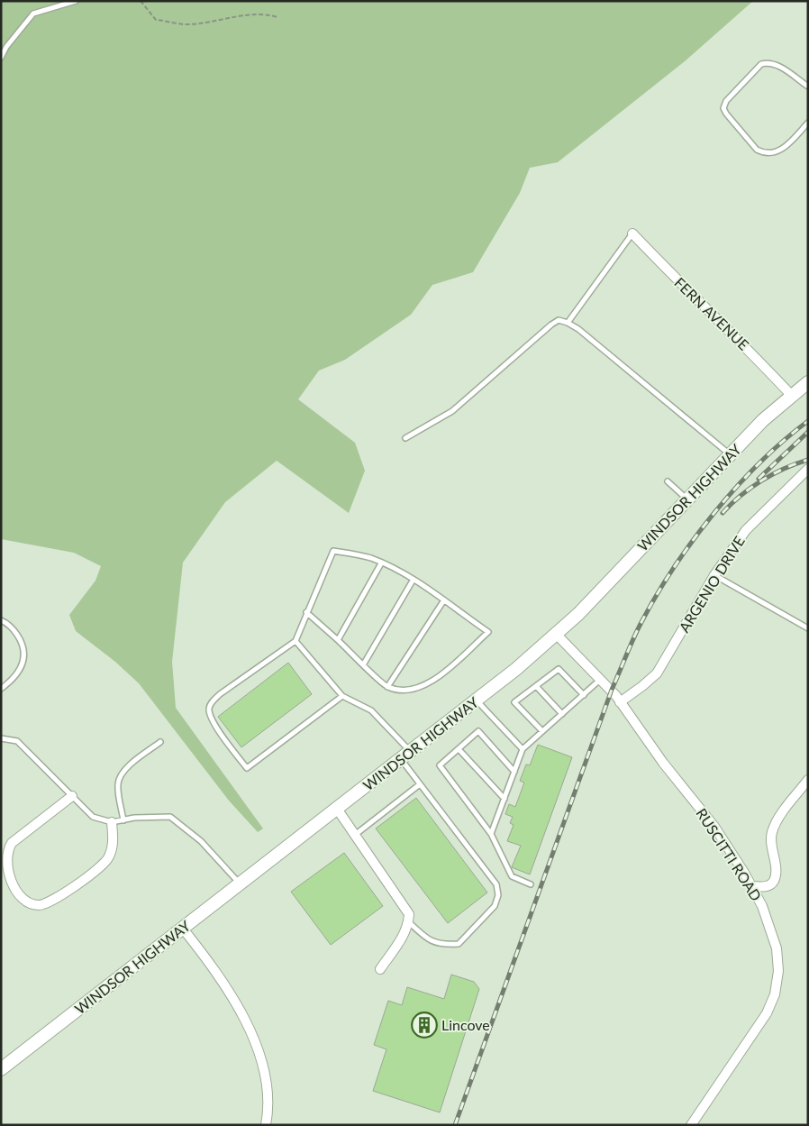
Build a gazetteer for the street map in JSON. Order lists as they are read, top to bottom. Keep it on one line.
{"streets":{"main road":["WINDSOR HIGHWAY"],"street":["FERN AVENUE","ARGENIO DRIVE","RUSCITTI ROAD"]},"crossings":[["FERN AVENUE","WINDSOR HIGHWAY"],["WINDSOR HIGHWAY","RUSCITTI ROAD"],["ARGENIO DRIVE","RUSCITTI ROAD"]],"places":{"building":["Lincove"]}}
